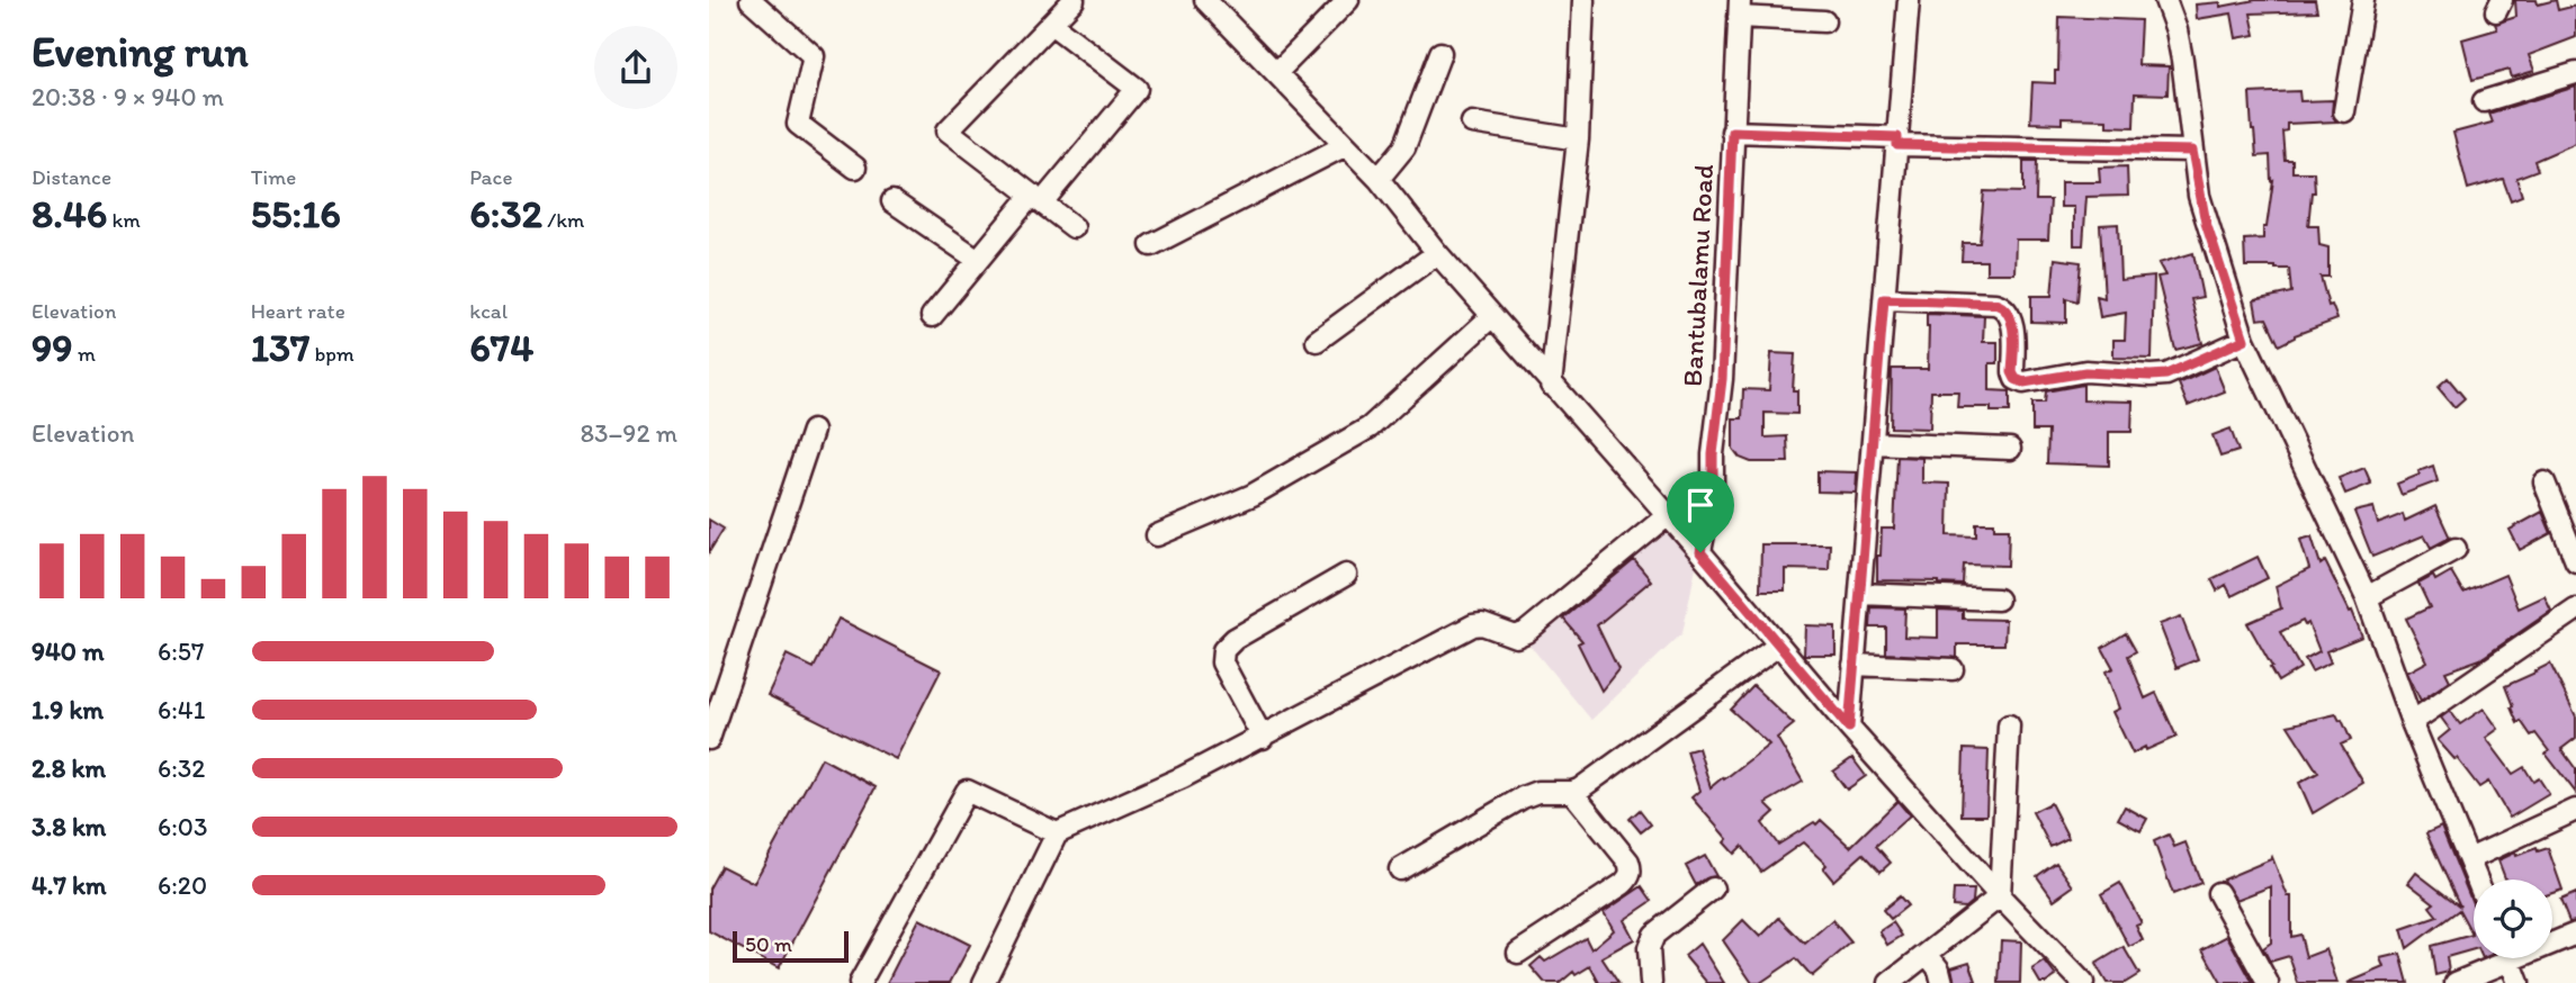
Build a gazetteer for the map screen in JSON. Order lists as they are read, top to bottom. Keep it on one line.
{"streets":{"street":["Bantubalamu Road"]},"scale_bar":"50 m","page":{"heading":["Evening run","20:38 · 9 × 940 m"],"stats":[["Distance","8.46 km"],["Time","55:16"],["Pace","6:32 /km"],["Elevation","99 m"],["Heart rate","137 bpm"],["kcal","674"]],"chart":["Elevation","83–92 m"],"list":[{"name":"940 m","note":"6:57"},{"name":"1.9 km","note":"6:41"},{"name":"2.8 km","note":"6:32"},{"name":"3.8 km","note":"6:03"},{"name":"4.7 km","note":"6:20"}],"scale":"50 m"}}
